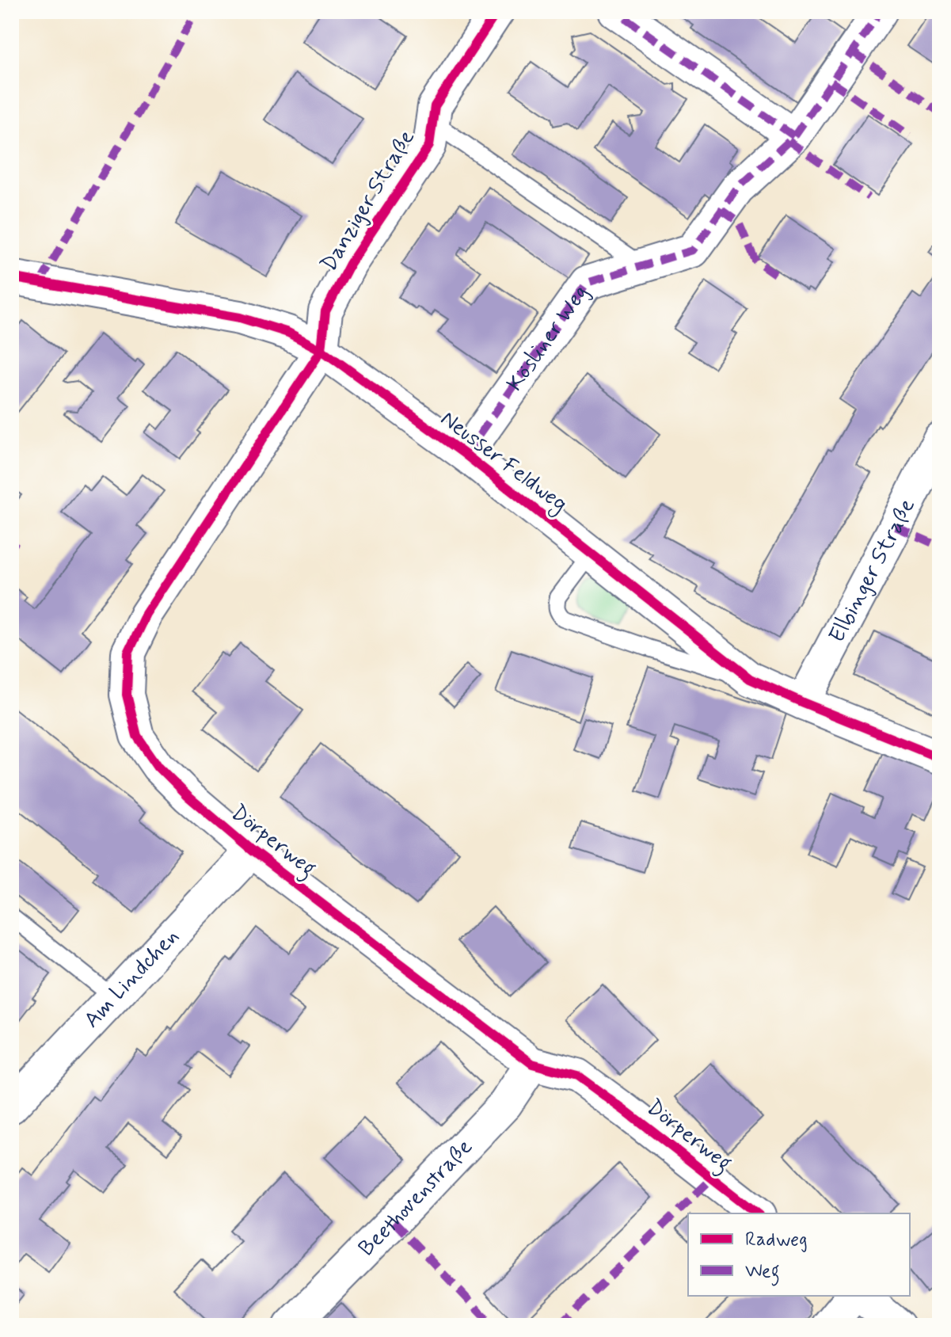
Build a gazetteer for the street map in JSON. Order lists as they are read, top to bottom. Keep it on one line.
{"streets":{"street":["Danziger Straße","Kösliner Weg","Neusser Feldweg","Elbinger Straße","Dörperweg","Am Lindchen","Beethovenstraße"]},"crossings":[["Danziger Straße","Neusser Feldweg"],["Danziger Straße","Dörperweg"],["Kösliner Weg","Neusser Feldweg"],["Neusser Feldweg","Elbinger Straße"],["Neusser Feldweg","Dörperweg"],["Dörperweg","Am Lindchen"],["Dörperweg","Beethovenstraße"]],"legend":["Radweg","Weg"]}
